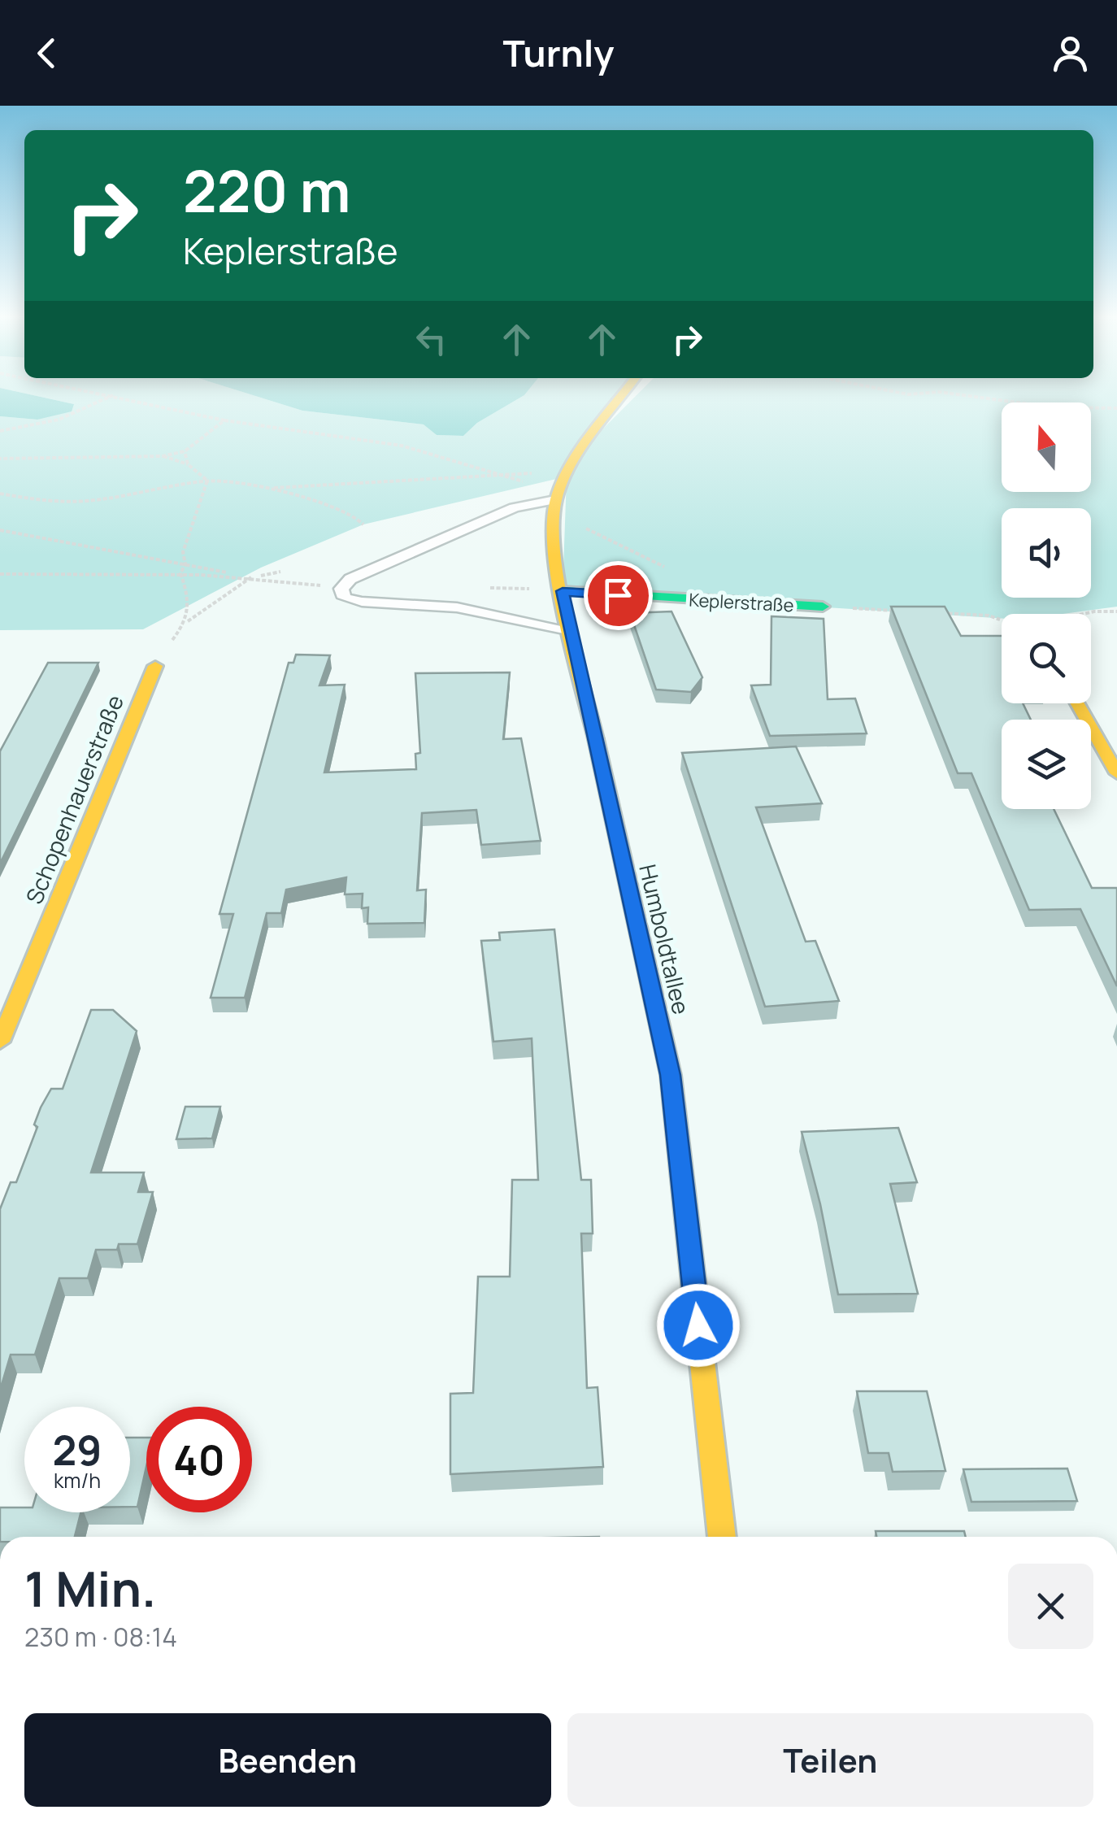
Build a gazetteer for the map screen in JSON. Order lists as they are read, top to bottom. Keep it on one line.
{"streets":{"street":["Keplerstraße","Schopenhauerstraße","Humboldtallee"]},"crossings":[["Keplerstraße","Humboldtallee"]],"north":"top","page":{"header":"Turnly","turn":["220 m","Keplerstraße"],"speed":"29 km/h","limit":"40","heading":["1 Min.","230 m · 08:14"],"buttons":["Beenden","Teilen"]}}
